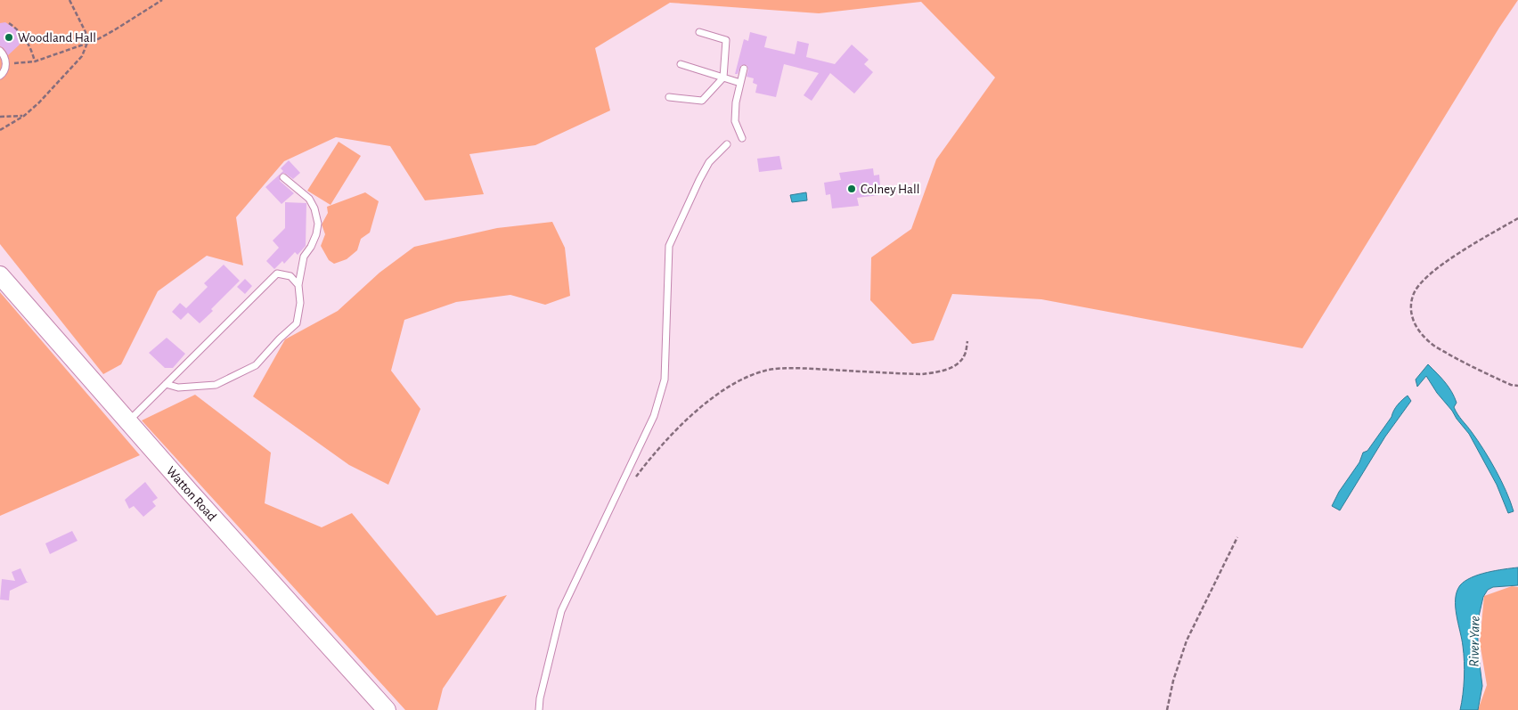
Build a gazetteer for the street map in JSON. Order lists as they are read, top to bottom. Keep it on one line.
{"streets":{"main road":["Watton Road"]},"water":["River Yare"],"places":["Woodland Hall","Colney Hall"]}
